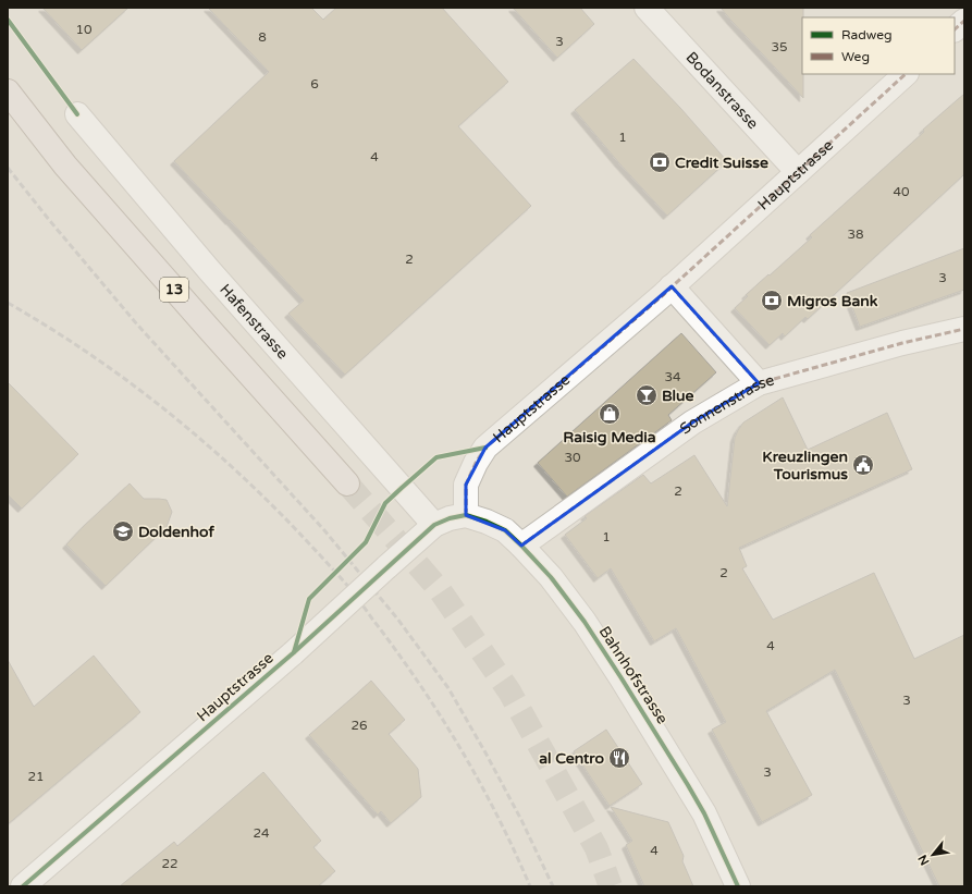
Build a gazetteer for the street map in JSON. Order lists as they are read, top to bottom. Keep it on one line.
{"streets":{"main road":["13"],"street":["Bodanstrasse","Hauptstrasse","Hafenstrasse","Sonnenstrasse","Bahnhofstrasse"]},"crossings":[["Bodanstrasse","Hauptstrasse"],["Hauptstrasse","Hafenstrasse"],["Hauptstrasse","Bahnhofstrasse"],["Sonnenstrasse","Bahnhofstrasse"]],"places":{"bank":["Credit Suisse","Migros Bank"],"bar":["Blue"],"shop":["Raisig Media"],"public building":["Kreuzlingen Tourismus"],"school or university":["Doldenhof"],"restaurant":["al Centro"]},"house_numbers":["10","8","3","35","6","1","4","40","38","2","3","34","30","2","1","2","4","3","26","3","21","24","4","22"],"legend":["Radweg","Weg"],"north":"bottom left"}
